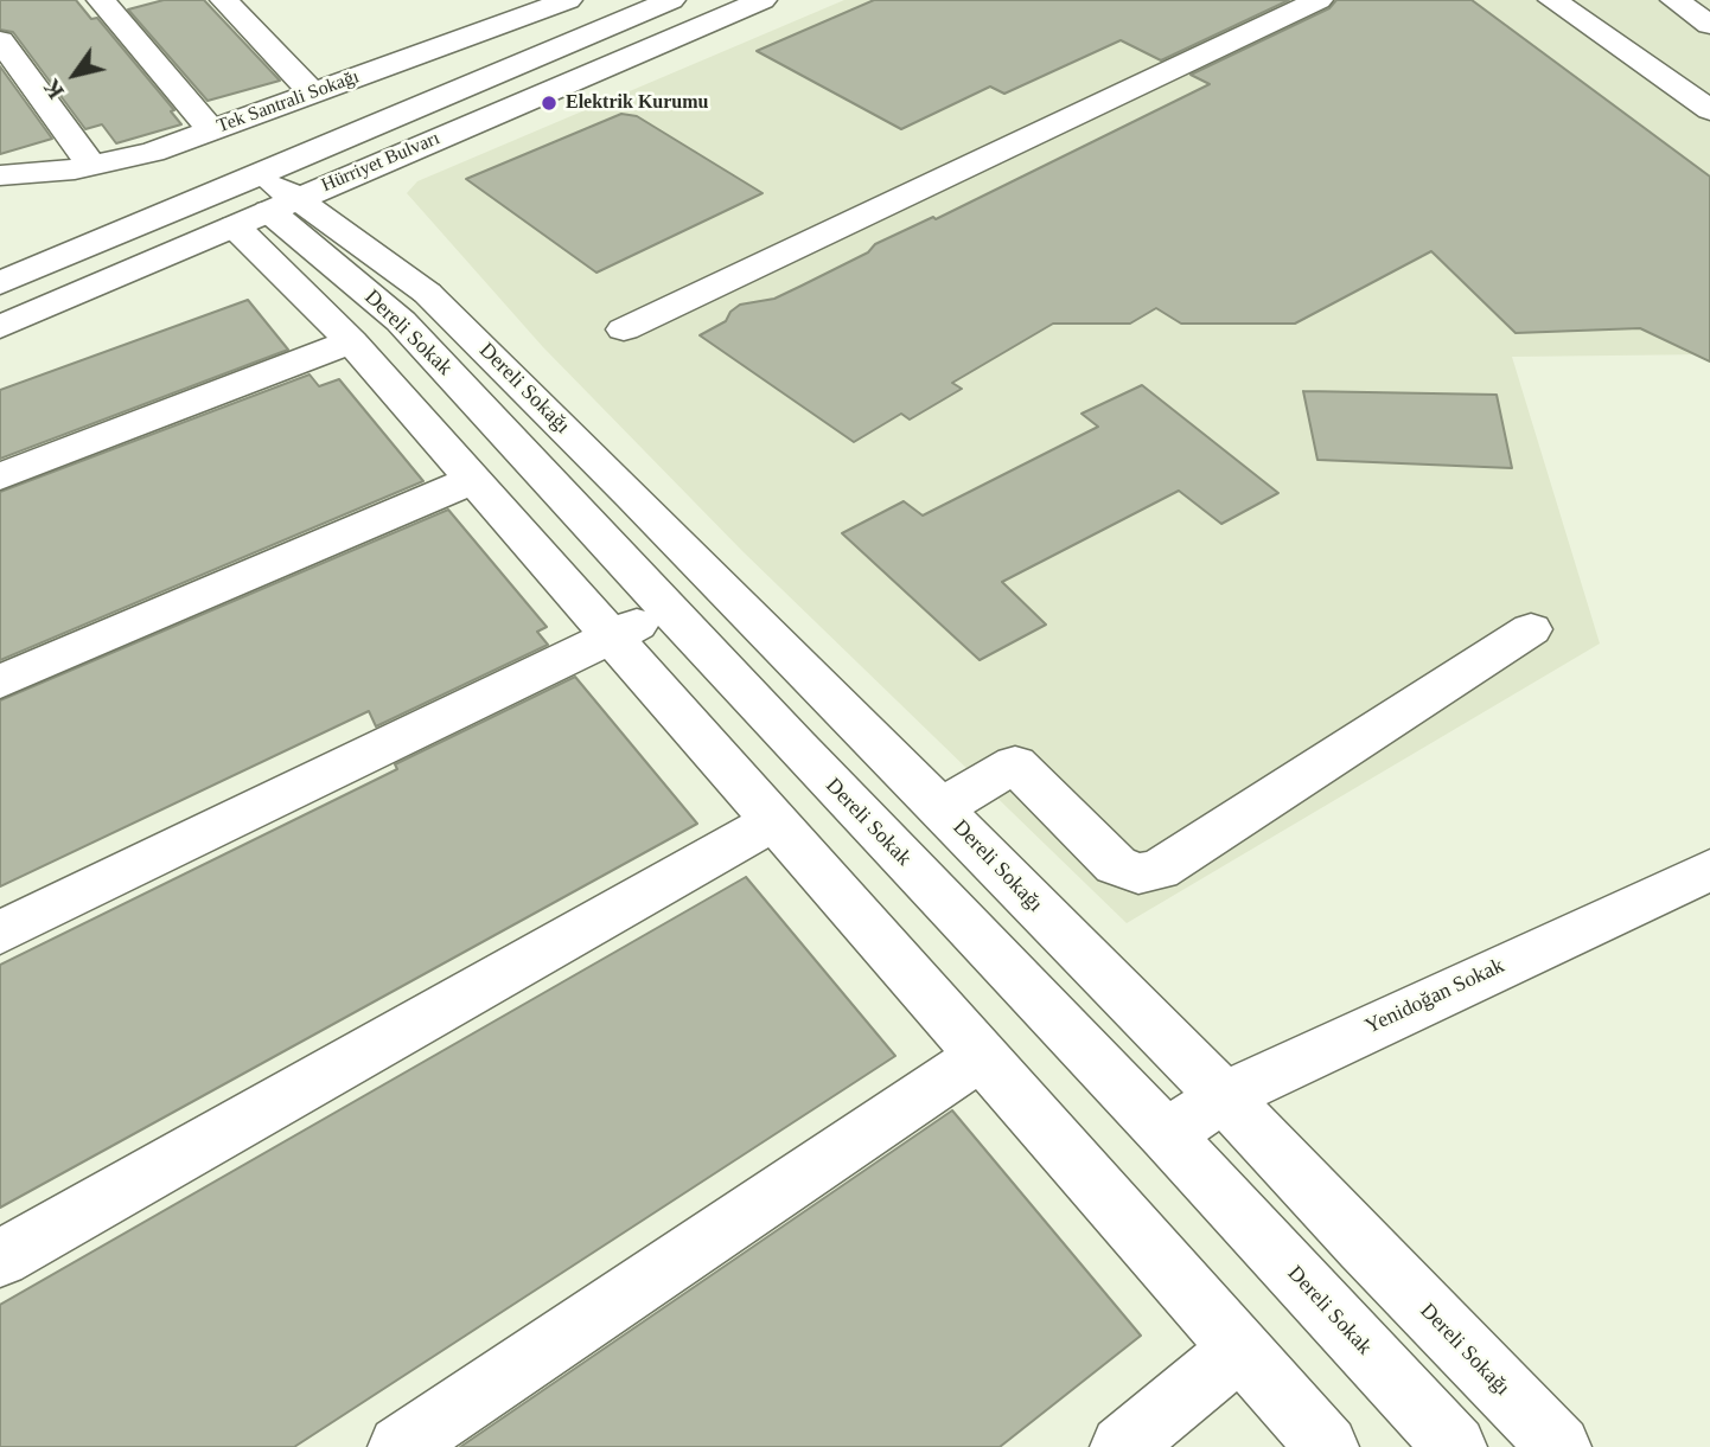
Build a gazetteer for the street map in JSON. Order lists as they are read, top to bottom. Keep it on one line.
{"streets":{"street":["Tek Santrali Sokağı","Hürriyet Bulvarı","Dereli Sokak","Dereli Sokağı","Yenidoğan Sokak"]},"crossings":[["Hürriyet Bulvarı","Dereli Sokak"],["Dereli Sokak","Yenidoğan Sokak"],["Dereli Sokağı","Yenidoğan Sokak"]],"places":["Elektrik Kurumu"],"north":"bottom left"}
